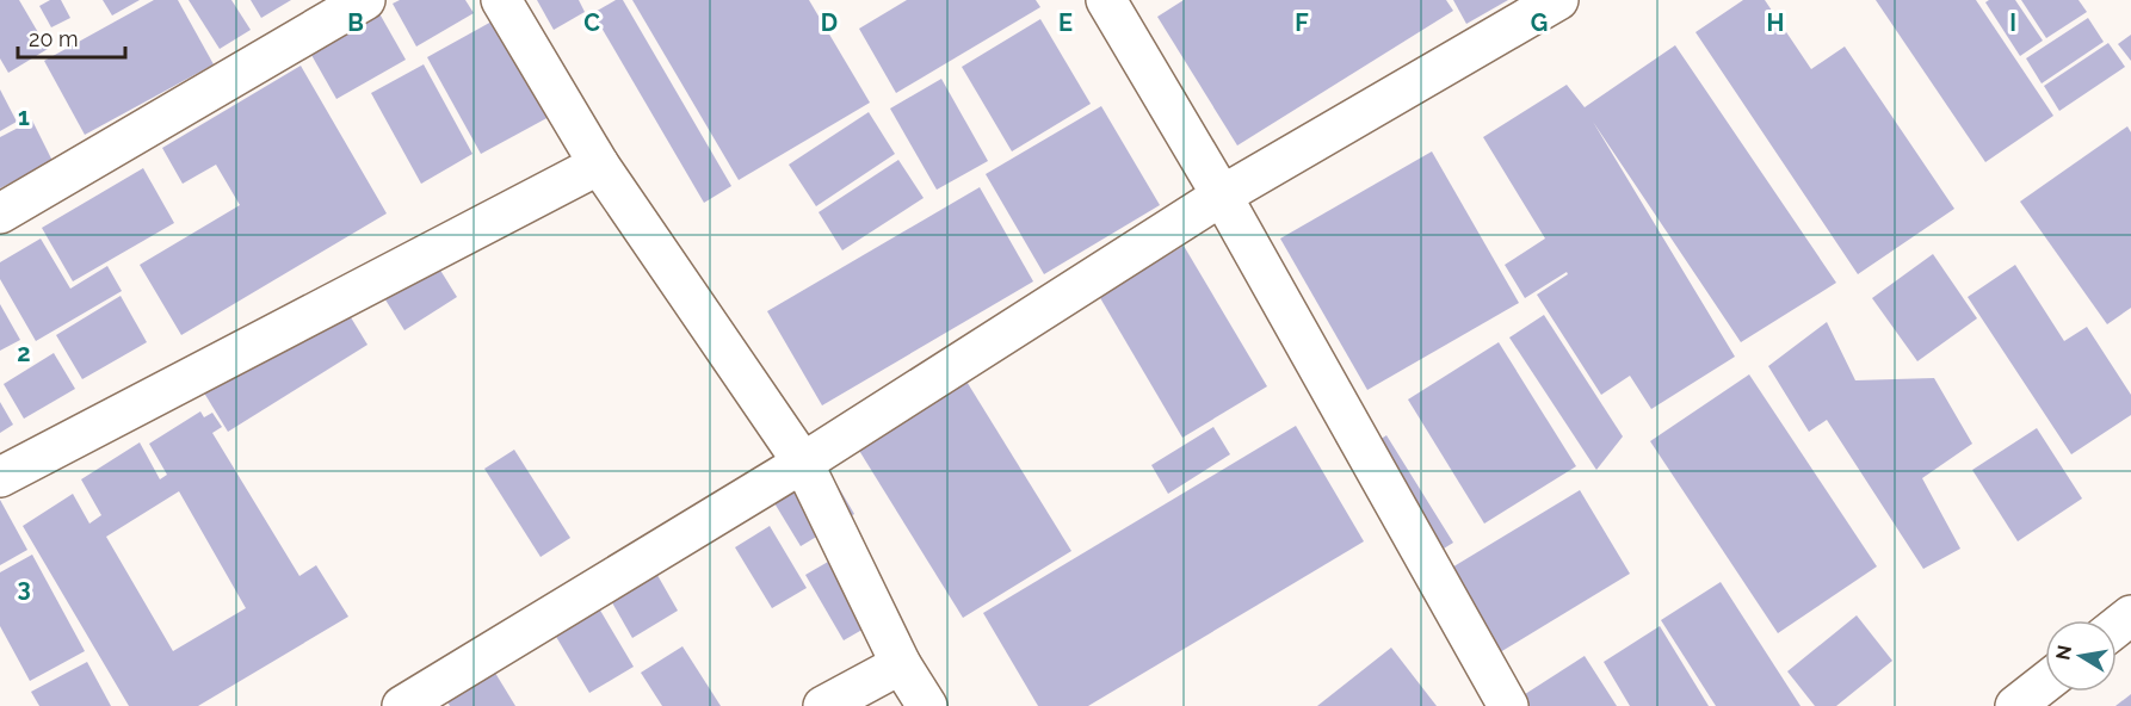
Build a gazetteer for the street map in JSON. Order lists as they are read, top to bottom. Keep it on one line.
{"scale_bar":"20 m","north":"left","grid":{"columns":["B","C","D","E","F","G","H","I"],"rows":["1","2","3"]}}
